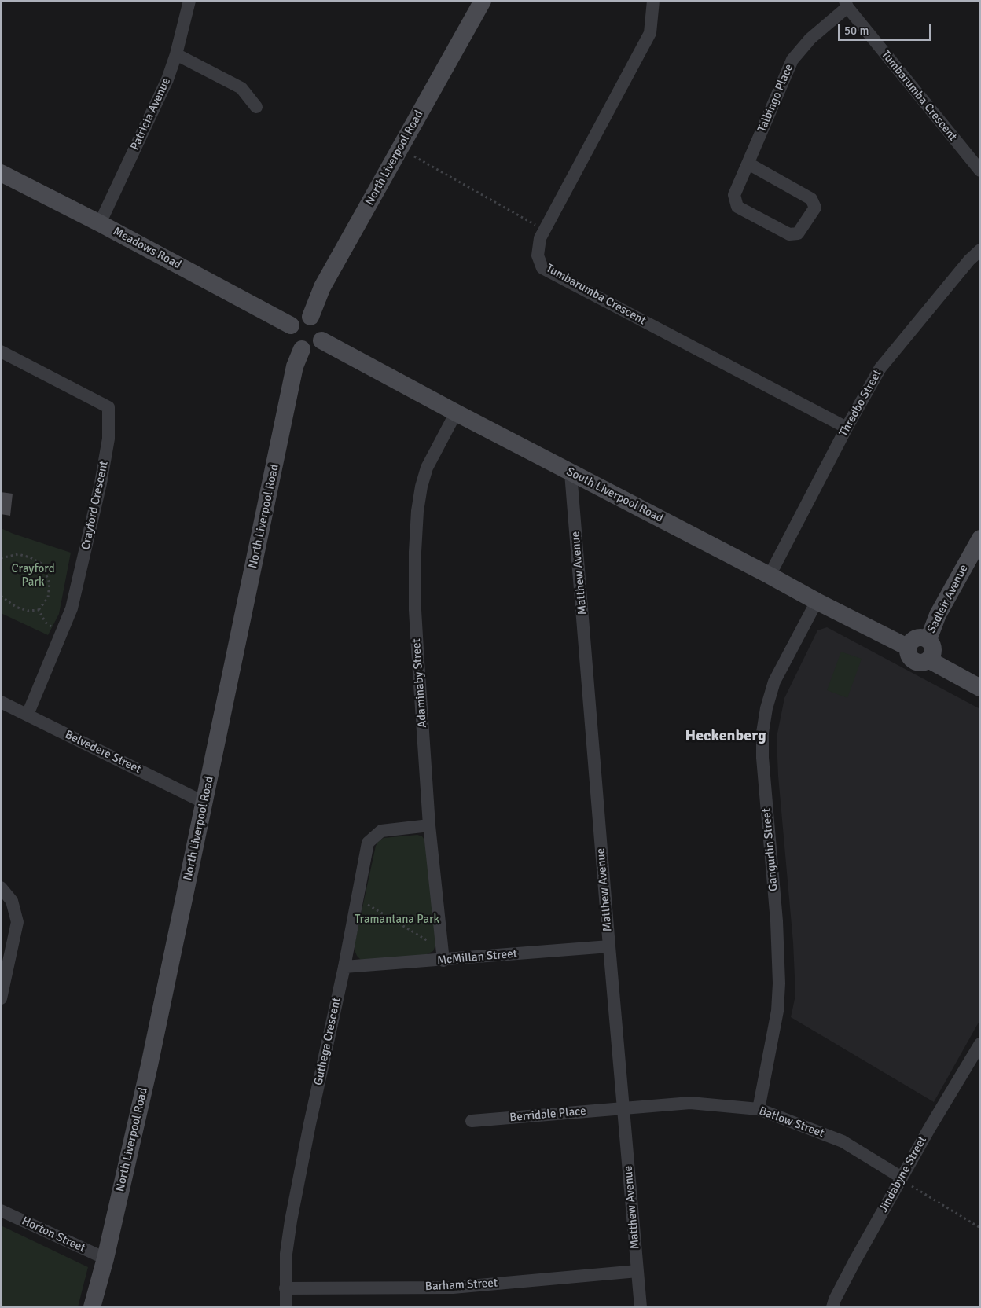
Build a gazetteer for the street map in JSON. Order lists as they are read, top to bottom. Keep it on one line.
{"streets":{"main road":["North Liverpool Road","Meadows Road","South Liverpool Road","Sadleir Avenue"],"street":["Tumbarumba Crescent","Talbingo Place","Patricia Avenue","Thredbo Street","Crayford Crescent","Matthew Avenue","Adaminaby Street","Belvedere Street","Gangurlin Street","McMillan Street","Guthega Crescent","Berridale Place","Batlow Street","Jindabyne Street","Horton Street","Barham Street"]},"crossings":[["Tumbarumba Crescent","Talbingo Place"],["Tumbarumba Crescent","Thredbo Street"],["Patricia Avenue","Meadows Road"],["North Liverpool Road","Meadows Road"],["North Liverpool Road","South Liverpool Road"],["North Liverpool Road","Belvedere Street"],["North Liverpool Road","Horton Street"],["Meadows Road","South Liverpool Road"],["Thredbo Street","South Liverpool Road"],["South Liverpool Road","Matthew Avenue"],["South Liverpool Road","Sadleir Avenue"],["South Liverpool Road","Adaminaby Street"],["South Liverpool Road","Gangurlin Street"],["Crayford Crescent","Belvedere Street"],["Matthew Avenue","McMillan Street"],["Matthew Avenue","Berridale Place"],["Matthew Avenue","Batlow Street"],["Matthew Avenue","Barham Street"],["Adaminaby Street","McMillan Street"],["Adaminaby Street","Guthega Crescent"],["Gangurlin Street","Batlow Street"],["McMillan Street","Guthega Crescent"],["Guthega Crescent","Barham Street"],["Berridale Place","Batlow Street"],["Batlow Street","Jindabyne Street"]],"districts":["Heckenberg"],"parks":["Crayford Park","Tramantana Park"],"scale_bar":"50 m"}
